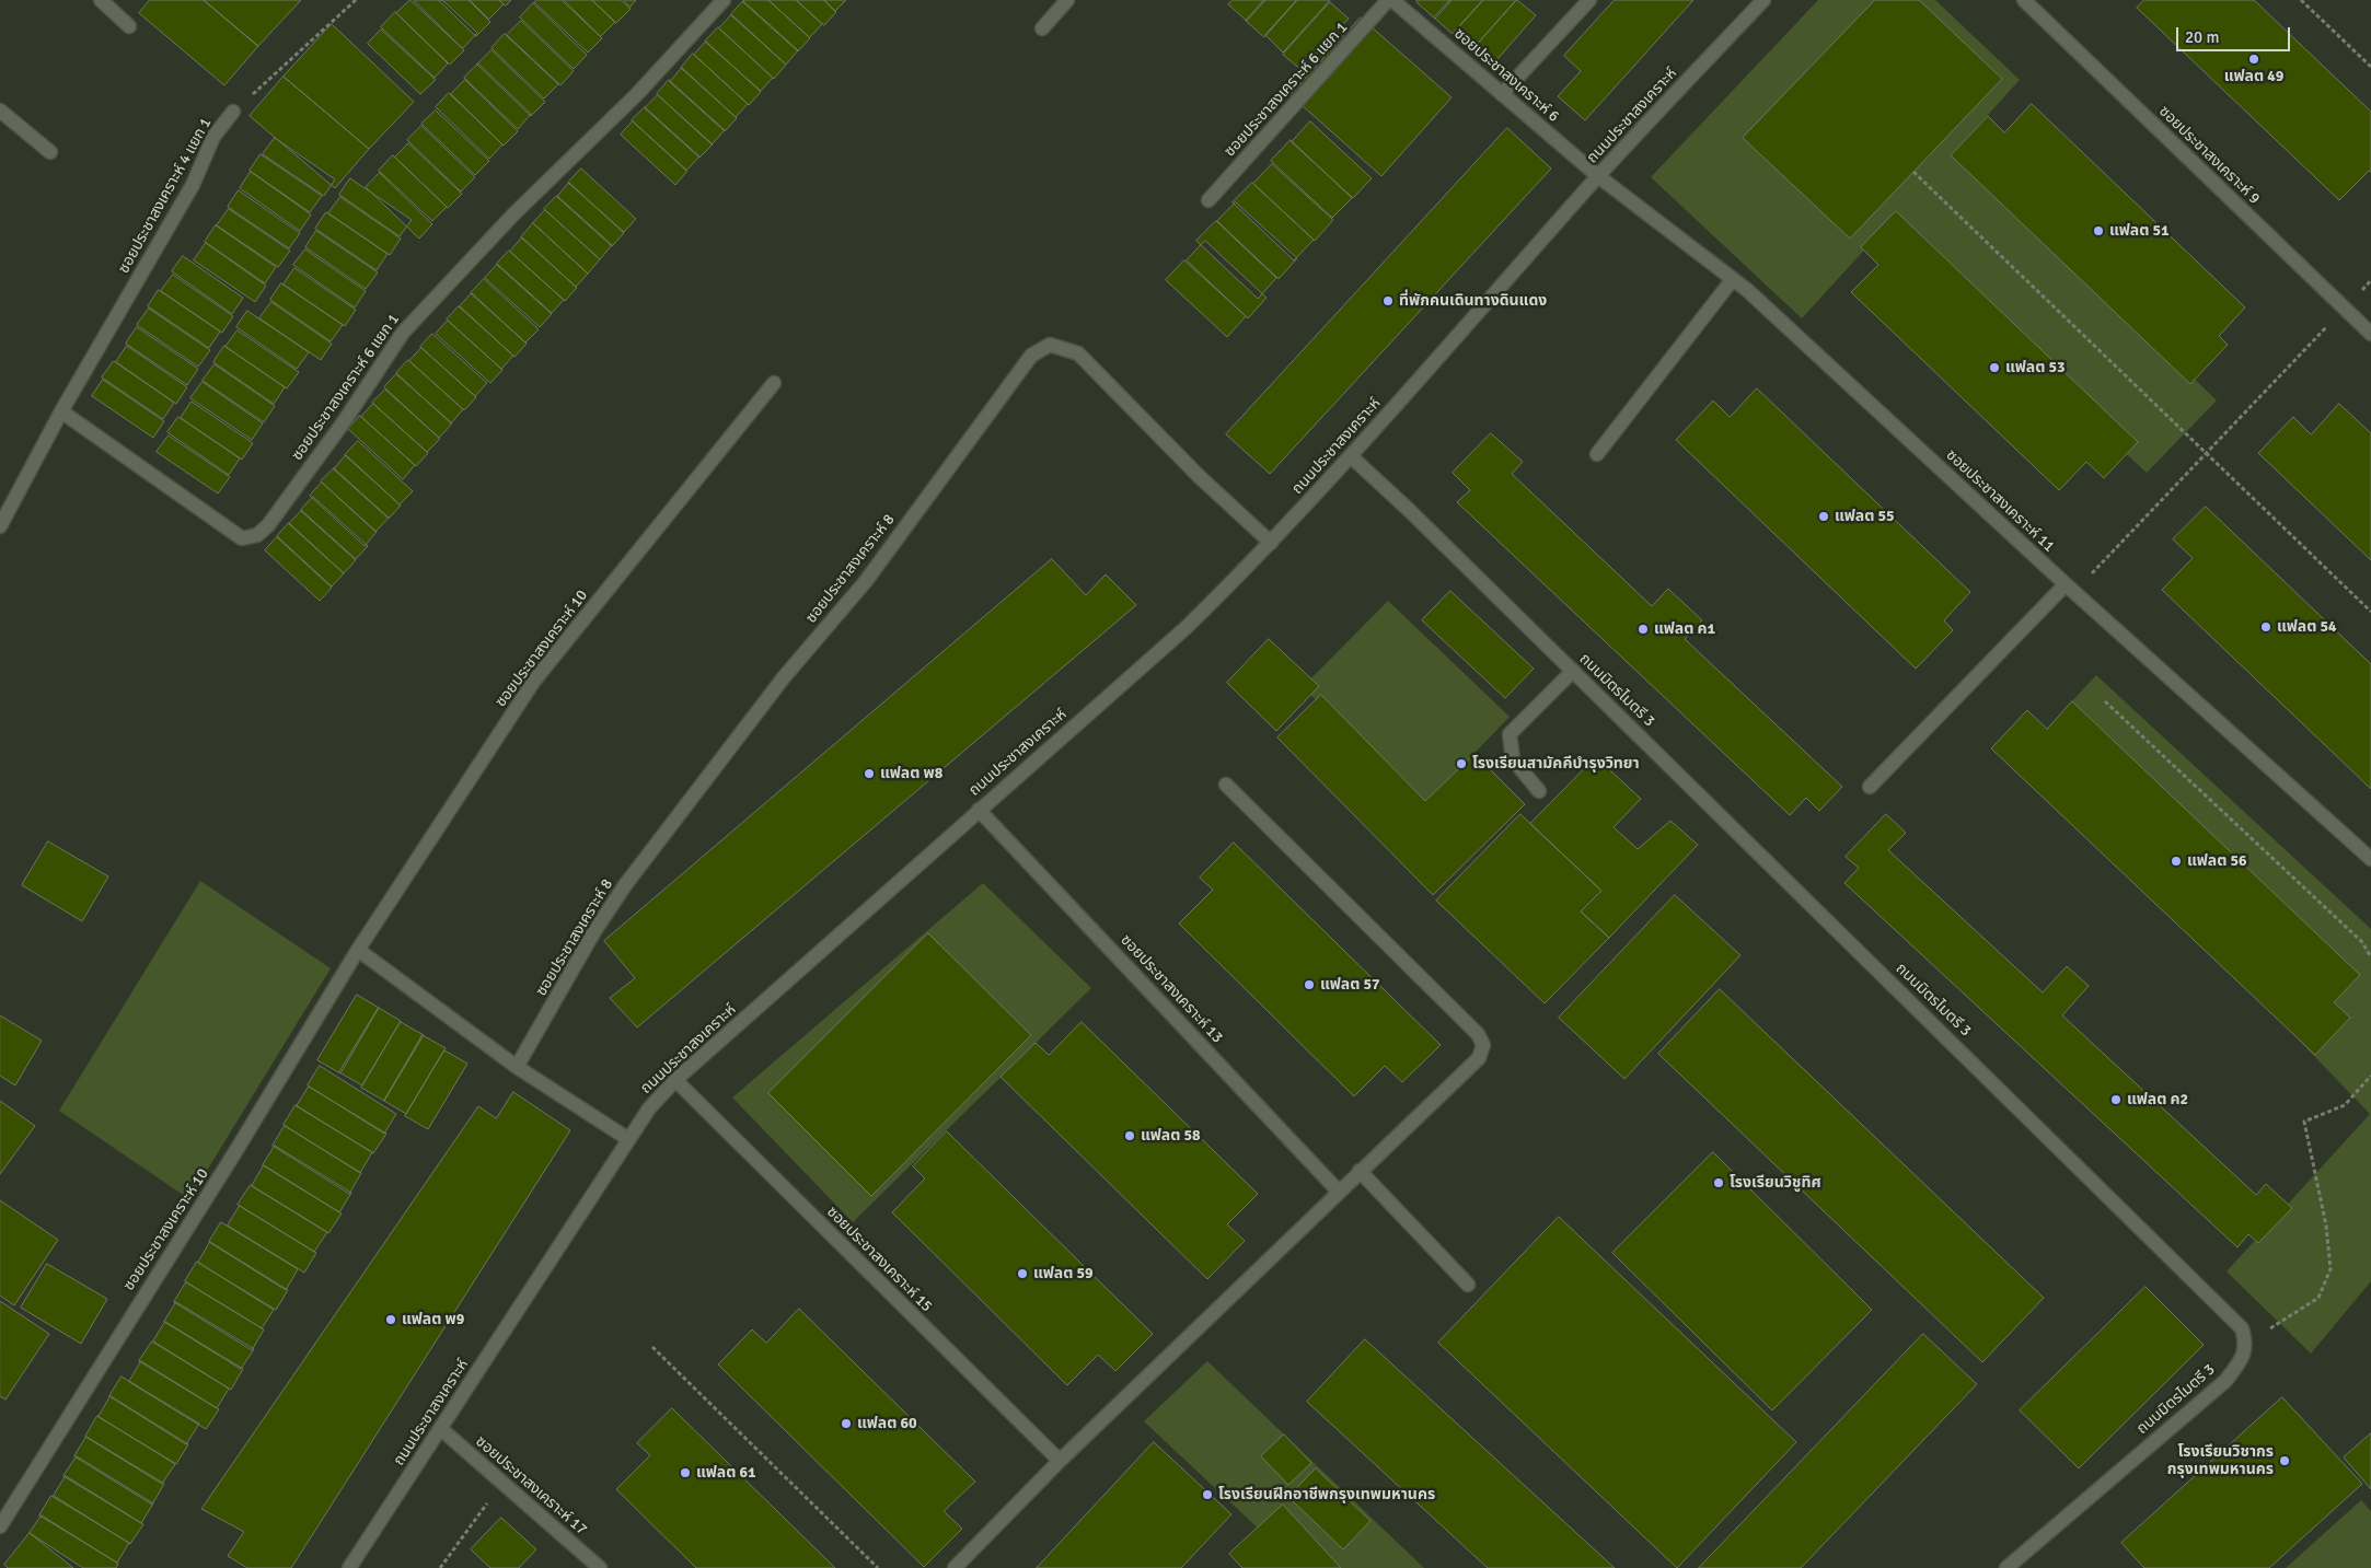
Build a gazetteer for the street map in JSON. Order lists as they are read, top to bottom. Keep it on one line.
{"streets":{"street":["ซอยประชาสงเคราะห์ 6","ซอยประชาสงเคราะห์ 6 แยก 1","ถนนประชาสงเคราะห์","ซอยประชาสงเคราะห์ 9","ซอยประชาสงเคราะห์ 4 แยก 1","ซอยประชาสงเคราะห์ 11","ซอยประชาสงเคราะห์ 8","ซอยประชาสงเคราะห์ 10","ถนนมิตรไมตรี 3","ซอยประชาสงเคราะห์ 13","ซอยประชาสงเคราะห์ 15","ซอยประชาสงเคราะห์ 17"]},"crossings":[["ซอยประชาสงเคราะห์ 6","ถนนประชาสงเคราะห์"],["ซอยประชาสงเคราะห์ 6","ซอยประชาสงเคราะห์ 11"],["ซอยประชาสงเคราะห์ 6 แยก 1","ซอยประชาสงเคราะห์ 4 แยก 1"],["ถนนประชาสงเคราะห์","ซอยประชาสงเคราะห์ 11"],["ถนนประชาสงเคราะห์","ซอยประชาสงเคราะห์ 8"],["ถนนประชาสงเคราะห์","ถนนมิตรไมตรี 3"],["ถนนประชาสงเคราะห์","ซอยประชาสงเคราะห์ 13"],["ถนนประชาสงเคราะห์","ซอยประชาสงเคราะห์ 15"],["ถนนประชาสงเคราะห์","ซอยประชาสงเคราะห์ 17"]],"places":["แฟลต 49","แฟลต 51","ที่พักคนเดินทางดินแดง","แฟลต 53","แฟลต 55","แฟลต 54","แฟลต ค1","โรงเรียนสามัคคีบํารุงวิทยา","แฟลต พ8","แฟลต 56","แฟลต 57","แฟลต ค2","แฟลต 58","โรงเรียนวิชูทิศ","แฟลต 59","แฟลต พ9","แฟลต 60","โรงเรียนวิชากร กรุงเทพมหานคร","แฟลต 61","โรงเรียนฝึกอาชีพกรุงเทพมหานคร"],"scale_bar":"20 m"}
